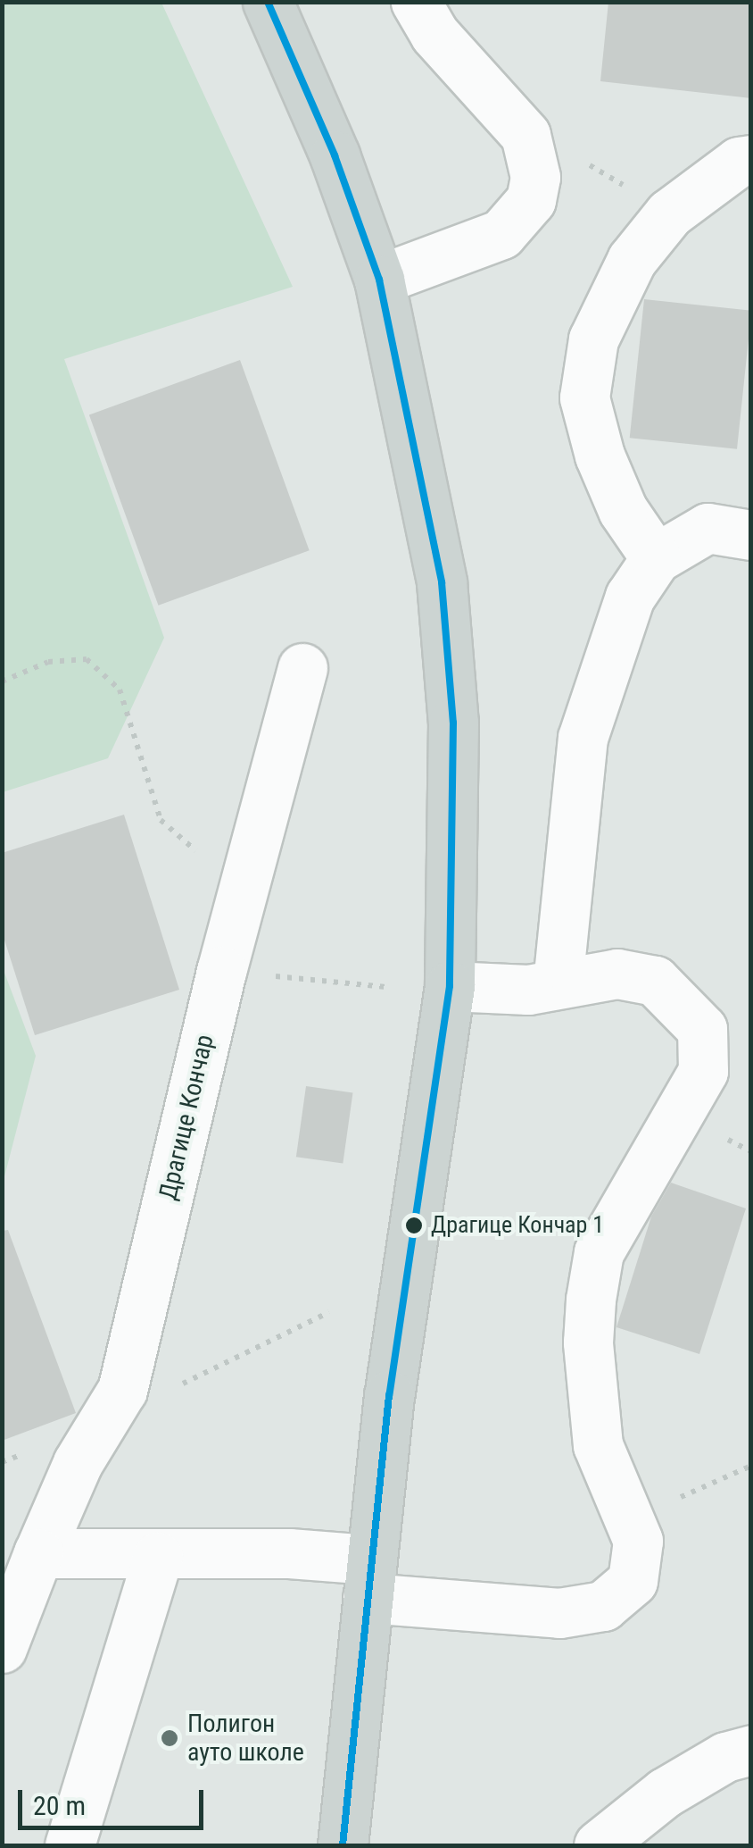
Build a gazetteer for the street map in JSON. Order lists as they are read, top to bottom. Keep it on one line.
{"streets":{"lane":["Драгице Кончар"]},"places":["Драгице Кончар 1","Полигон ауто школе"],"scale_bar":"20 m"}
